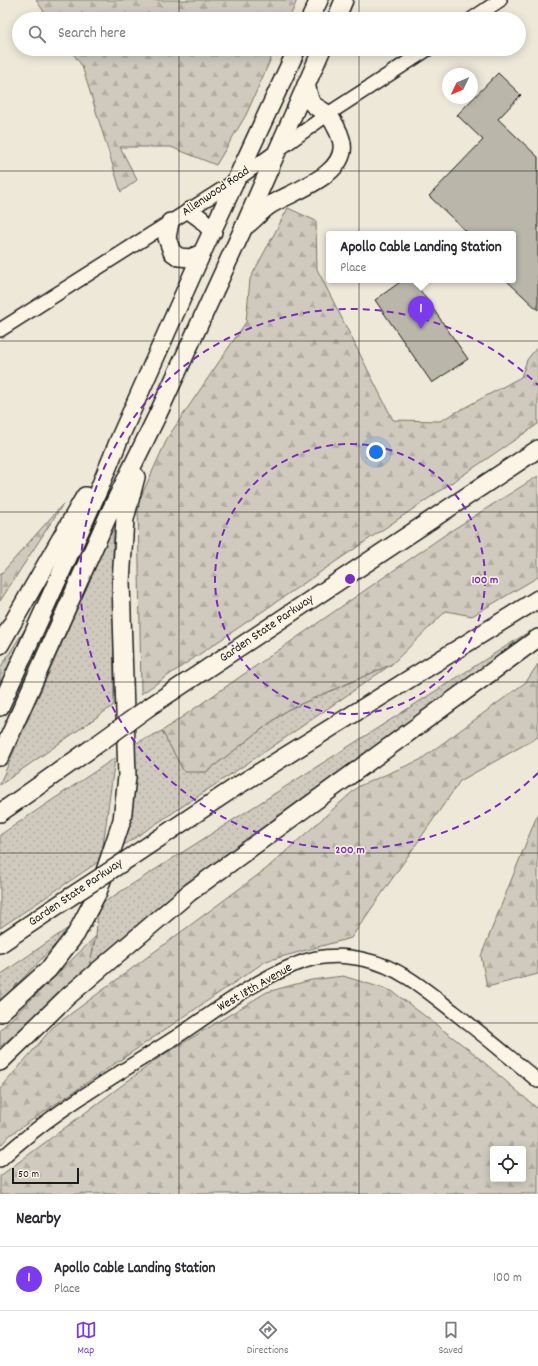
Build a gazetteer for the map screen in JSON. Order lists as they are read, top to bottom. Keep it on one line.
{"streets":{"highway":["Garden State Parkway"],"street":["Allenwood Road","West 18th Avenue"]},"scale_bar":"50 m","north":"bottom left","page":{"search":"Search here","popup":["Apollo Cable Landing Station","Place"],"pins":"1","scale":"50 m","heading":"Nearby","list":[{"mark":"1","name":"Apollo Cable Landing Station","note":"Place","value":"100 m"}],"nav":["Map","Directions","Saved"]},"rings":["100 m","200 m"]}
